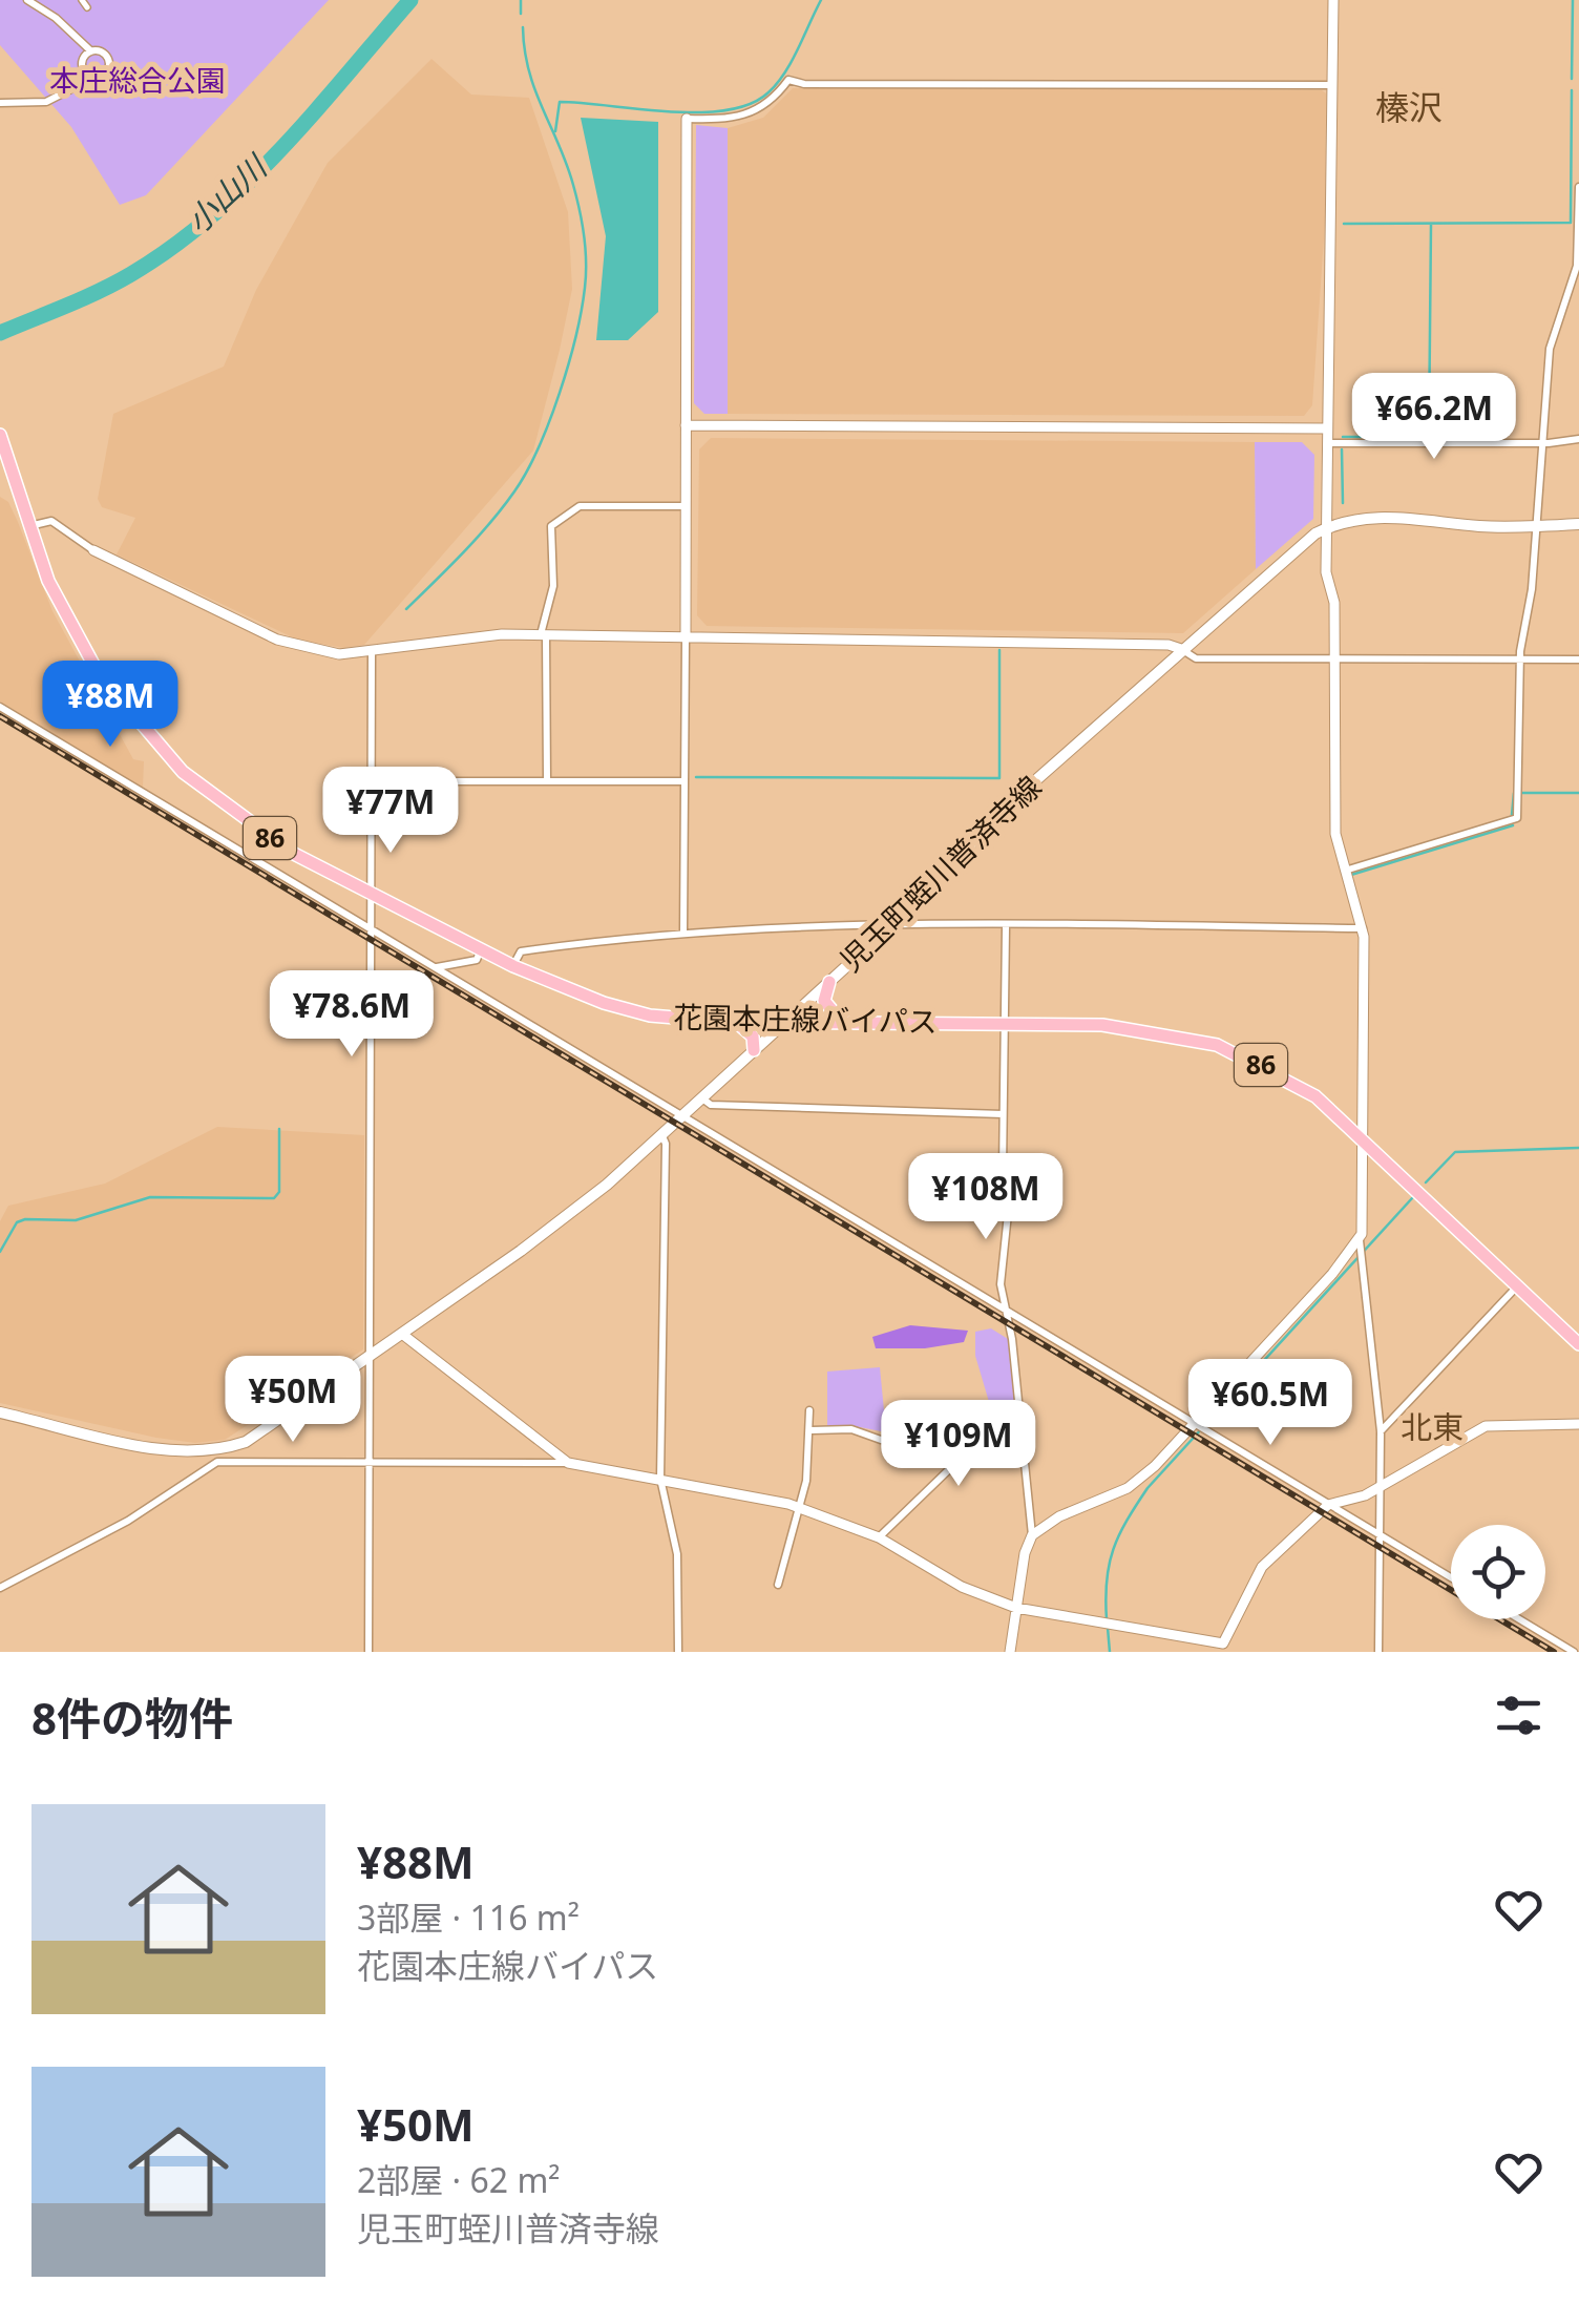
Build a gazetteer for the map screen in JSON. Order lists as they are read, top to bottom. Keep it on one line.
{"streets":{"main road":["86","児玉町蛭川普済寺線","花園本庄線バイパス"]},"crossings":[["児玉町蛭川普済寺線","花園本庄線バイパス"]],"districts":["榛沢","北東"],"water":["小山川"],"parks":["本庄総合公園"],"page":{"price":["¥66.2M","¥88M","¥77M","¥78.6M","¥108M","¥50M","¥60.5M","¥109M"],"heading":"8件の物件","list":[{"name":"¥88M","note":"3部屋 · 116 m² · 花園本庄線バイパス"},{"name":"¥50M","note":"2部屋 · 62 m² · 児玉町蛭川普済寺線"}]}}
